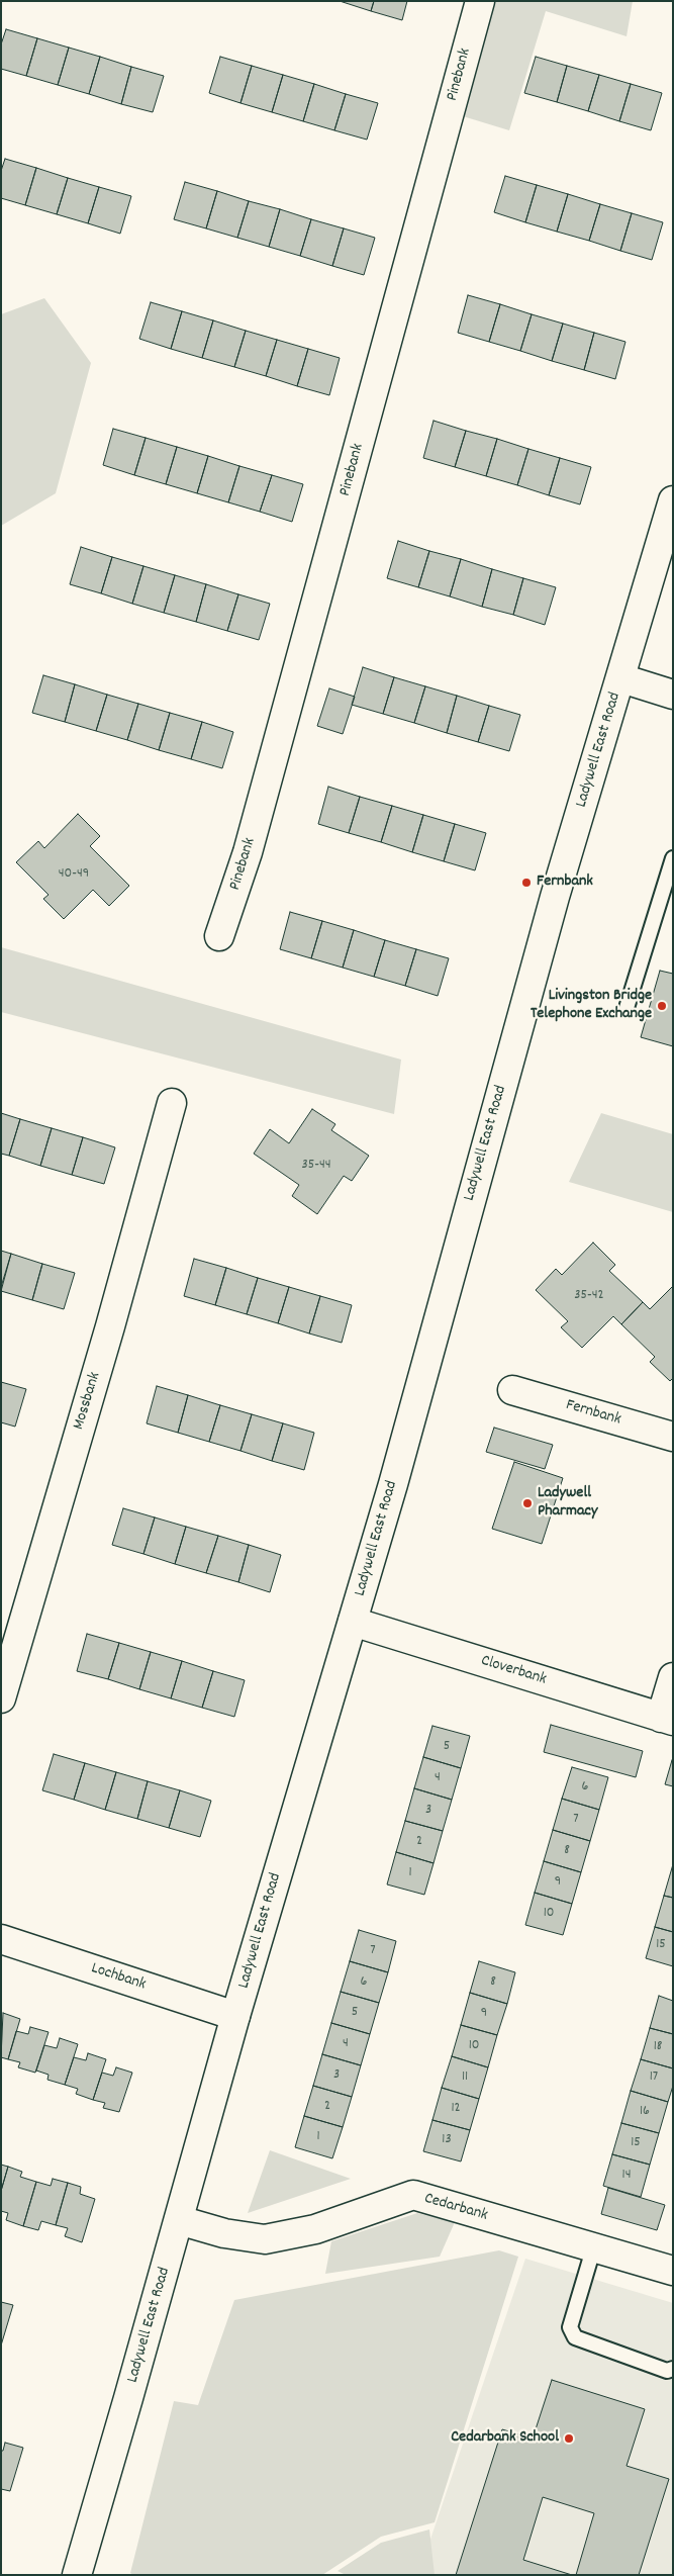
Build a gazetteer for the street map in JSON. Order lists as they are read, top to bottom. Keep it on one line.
{"streets":{"street":["Pinebank","Ladywell East Road","Mossbank","Fernbank","Cloverbank","Lochbank","Cedarbank"]},"crossings":[["Ladywell East Road","Cloverbank"],["Ladywell East Road","Lochbank"],["Ladywell East Road","Cedarbank"]],"places":["Fernbank","Livingston Bridge Telephone Exchange","Ladywell Pharmacy","Cedarbank School"],"house_numbers":["40-49","35-44","35-42","5","4","6","3","7","2","8","1","9","10","15","7","6","8","5","9","4","10","18","3","11","17","2","12","16","1","13","15","14"]}
